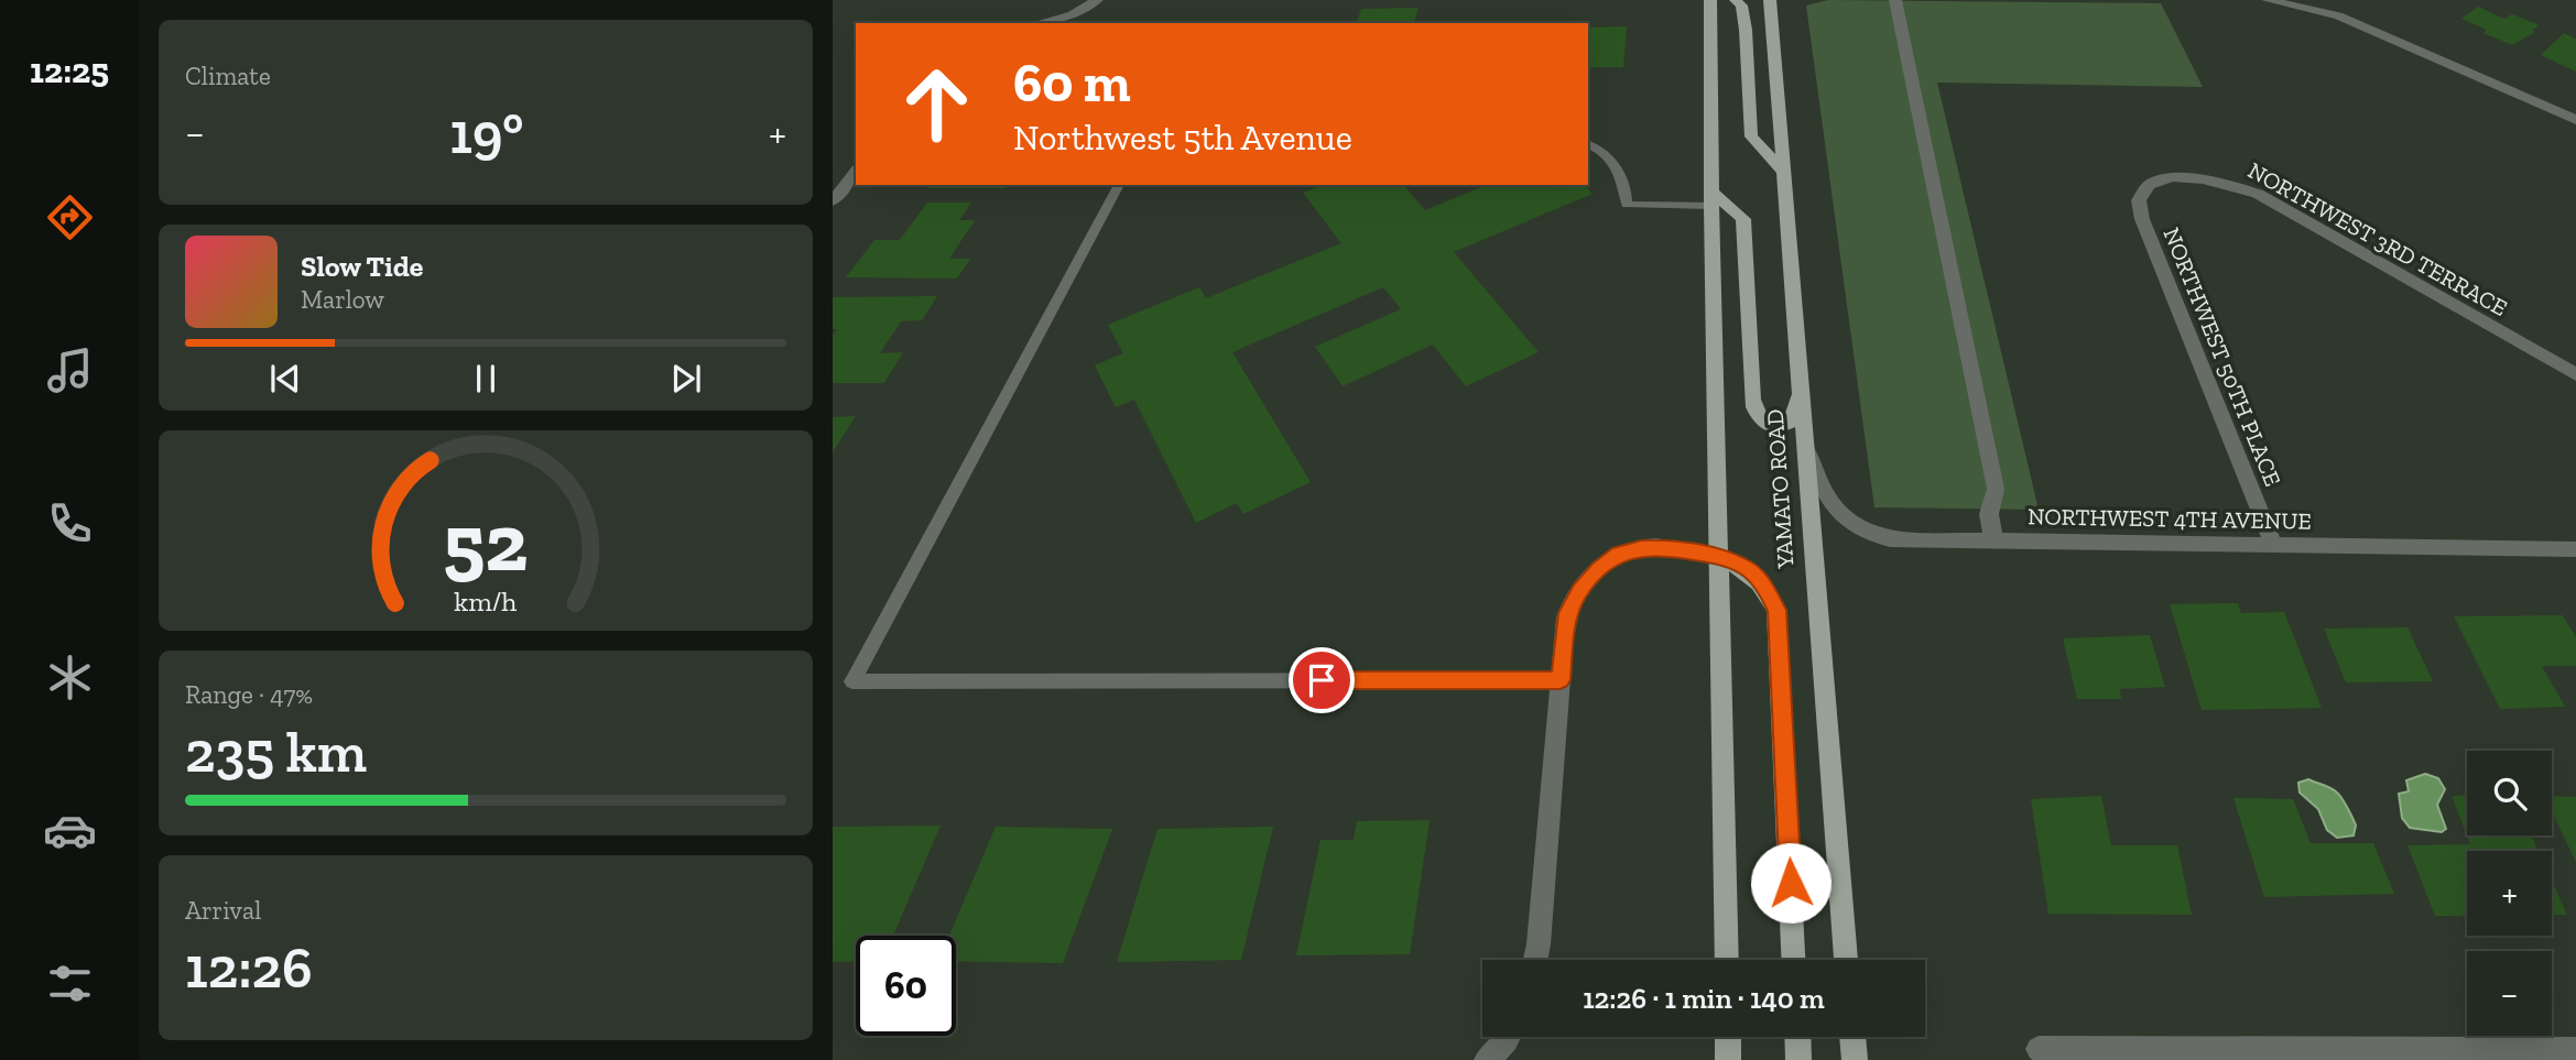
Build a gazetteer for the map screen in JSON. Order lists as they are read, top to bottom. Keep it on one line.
{"streets":{"main road":["YAMATO ROAD"],"street":["NORTHWEST 3RD TERRACE","NORTHWEST 50TH PLACE","NORTHWEST 4TH AVENUE"]},"crossings":[["NORTHWEST 3RD TERRACE","NORTHWEST 50TH PLACE"],["NORTHWEST 50TH PLACE","NORTHWEST 4TH AVENUE"],["YAMATO ROAD","NORTHWEST 4TH AVENUE"]],"page":{"tabs":"12:25","tile":["Climate",["Range · 47%","235 km"],["Arrival","12:26"]],"turn":["60 m","Northwest 5th Avenue"],"heat":["−","19°","+"],"song":["Slow Tide","Marlow"],"map_buttons":["+","−"],"limit":"60","trip":"12:26 · 1 min · 140 m","gauge":["52","km/h"]}}
